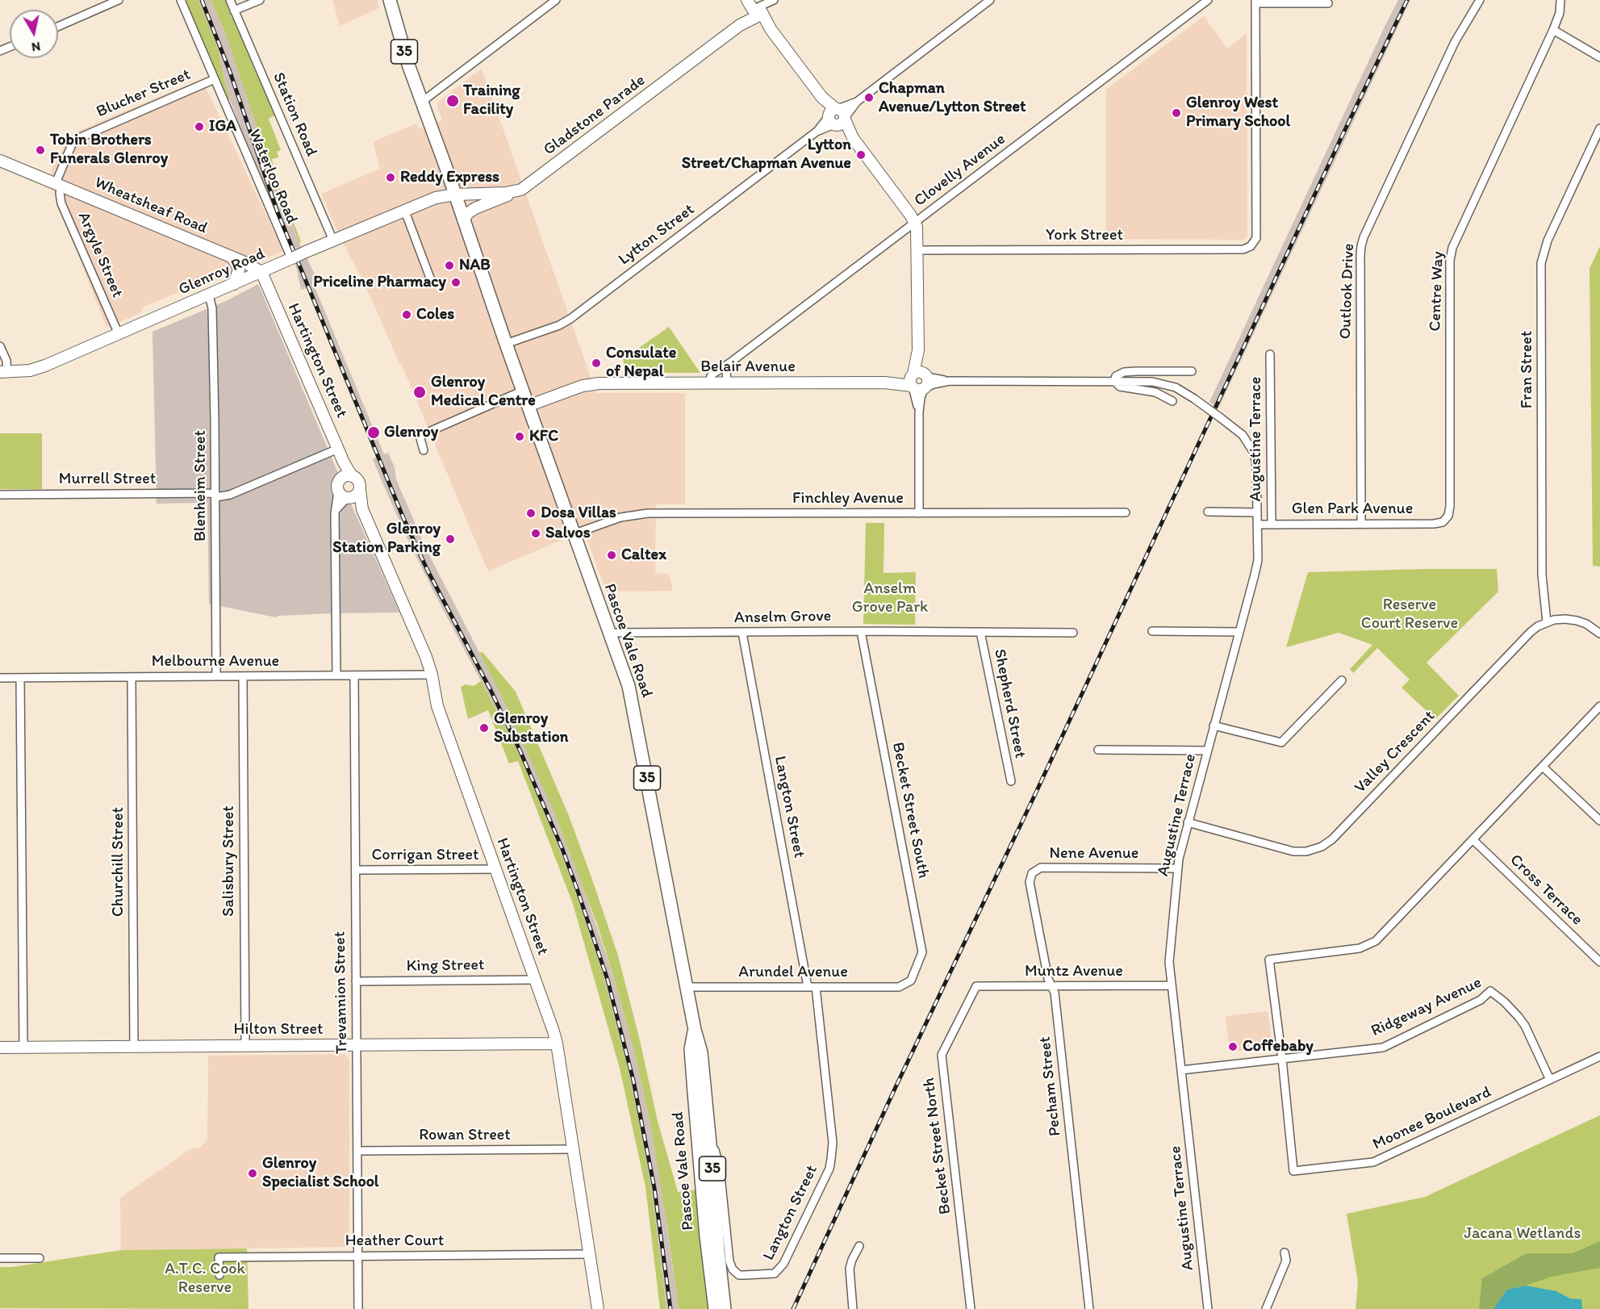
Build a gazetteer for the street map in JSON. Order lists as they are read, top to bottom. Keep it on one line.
{"streets":{"main road":["35","Pascoe Vale Road"],"street":["Blucher Street","Station Road","Gladstone Parade","Clovelly Avenue","Waterloo Road","Wheatsheaf Road","Lytton Street","York Street","Argyle Street","Glenroy Road","Outlook Drive","Centre Way","Hartington Street","Belair Avenue","Fran Street","Augustine Terrace","Murrell Street","Blenheim Street","Finchley Avenue","Glen Park Avenue","Anselm Grove","Melbourne Avenue","Shepherd Street","Valley Crescent","Langton Street","Becket Street South","Nene Avenue","Corrigan Street","Salisbury Street","Churchill Street","Cross Terrace","King Street","Muntz Avenue","Arundel Avenue","Trevannion Street","Ridgeway Avenue","Hilton Street","Pecham Street","Moonee Boulevard","Rowan Street","Becket Street North","Heather Court"]},"crossings":[["Blucher Street","Waterloo Road"],["Blucher Street","Wheatsheaf Road"],["Blucher Street","Argyle Street"],["Station Road","Glenroy Road"],["Gladstone Parade","Glenroy Road"],["Gladstone Parade","Pascoe Vale Road"],["Clovelly Avenue","Belair Avenue"],["Waterloo Road","Glenroy Road"],["Wheatsheaf Road","Argyle Street"],["Wheatsheaf Road","Glenroy Road"],["Wheatsheaf Road","Hartington Street"],["Lytton Street","Pascoe Vale Road"],["Argyle Street","Glenroy Road"],["Glenroy Road","Hartington Street"],["Glenroy Road","Blenheim Street"],["Glenroy Road","Pascoe Vale Road"],["Outlook Drive","Glen Park Avenue"],["Centre Way","Glen Park Avenue"],["Hartington Street","Murrell Street"],["Hartington Street","Melbourne Avenue"],["Hartington Street","Corrigan Street"],["Hartington Street","King Street"],["Hartington Street","Hilton Street"],["Hartington Street","Rowan Street"],["Hartington Street","Heather Court"],["Belair Avenue","Pascoe Vale Road"],["Fran Street","Valley Crescent"],["Augustine Terrace","Glen Park Avenue"],["Augustine Terrace","Valley Crescent"],["Augustine Terrace","Nene Avenue"],["Augustine Terrace","Muntz Avenue"],["Augustine Terrace","Ridgeway Avenue"],["Murrell Street","Blenheim Street"],["Blenheim Street","Melbourne Avenue"],["Finchley Avenue","Pascoe Vale Road"],["Anselm Grove","Pascoe Vale Road"],["Anselm Grove","Shepherd Street"],["Anselm Grove","Langton Street"],["Anselm Grove","Becket Street South"],["Pascoe Vale Road","Langton Street"],["Pascoe Vale Road","Arundel Avenue"],["Melbourne Avenue","Salisbury Street"],["Melbourne Avenue","Churchill Street"],["Melbourne Avenue","Trevannion Street"],["Langton Street","Arundel Avenue"],["Becket Street South","Arundel Avenue"],["Nene Avenue","Pecham Street"],["Corrigan Street","Trevannion Street"],["Salisbury Street","Hilton Street"],["Churchill Street","Hilton Street"],["King Street","Trevannion Street"],["Muntz Avenue","Pecham Street"],["Muntz Avenue","Becket Street North"],["Trevannion Street","Hilton Street"],["Trevannion Street","Rowan Street"],["Trevannion Street","Heather Court"],["Ridgeway Avenue","Moonee Boulevard"]],"parks":["Anselm Grove Park","Reserve Court Reserve","Jacana Wetlands","A.T.C. Cook Reserve"],"places":["Chapman Avenue/Lytton Street","Training Facility","Glenroy West Primary School","IGA","Tobin Brothers Funerals Glenroy","Lytton Street/Chapman Avenue","Reddy Express","NAB","Priceline Pharmacy","Coles","Consulate of Nepal","Glenroy Medical Centre","Glenroy","KFC","Dosa Villas","Salvos","Glenroy Station Parking","Caltex","Glenroy Substation","Coffebaby","Glenroy Specialist School"],"north":"bottom"}
